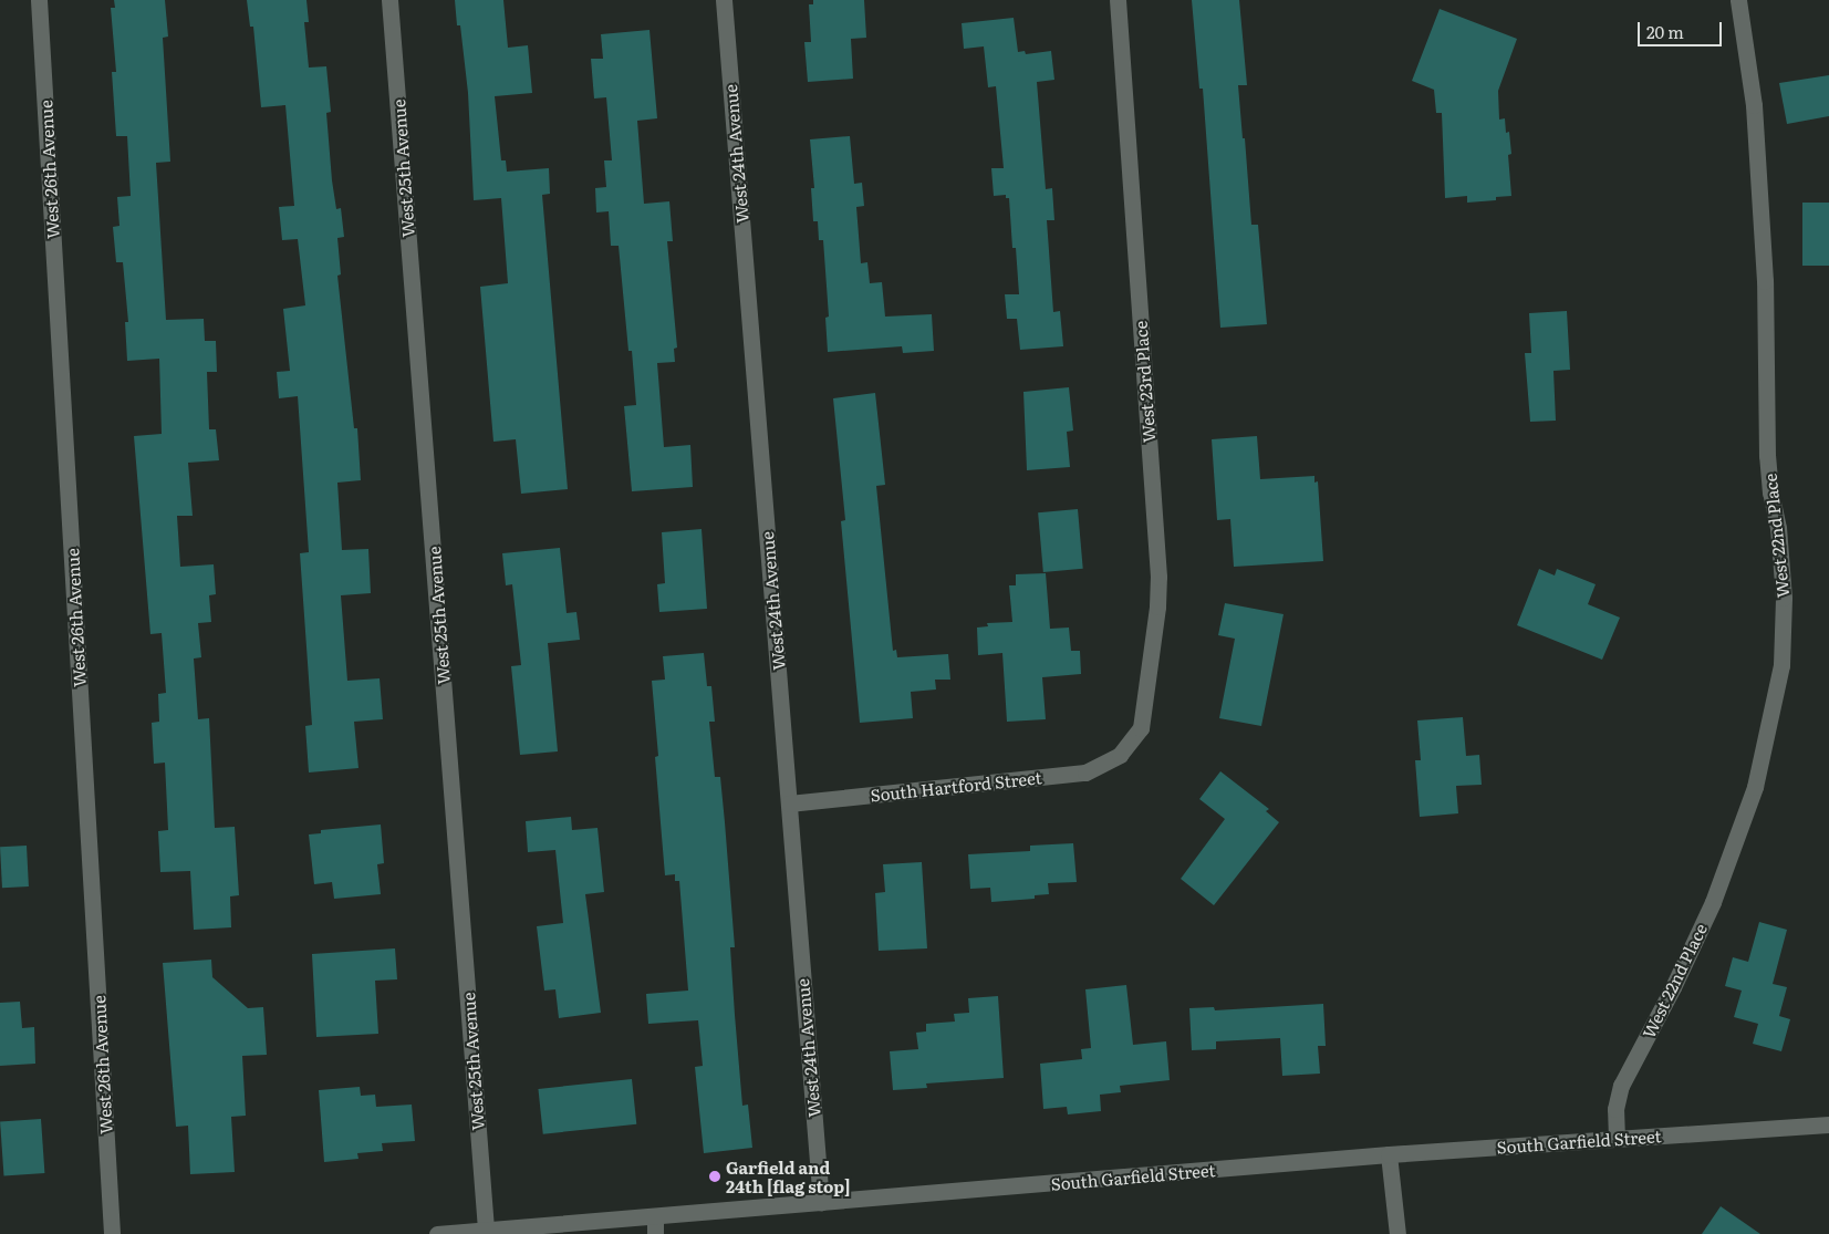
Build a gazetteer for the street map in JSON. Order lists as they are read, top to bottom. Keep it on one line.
{"streets":{"street":["West 24th Avenue","West 25th Avenue","West 26th Avenue","West 23rd Place","West 22nd Place","South Hartford Street","South Garfield Street"]},"crossings":[["West 24th Avenue","South Hartford Street"],["West 24th Avenue","South Garfield Street"],["West 25th Avenue","South Garfield Street"],["West 23rd Place","South Hartford Street"],["West 22nd Place","South Garfield Street"]],"places":["Garfield and 24th [flag stop]"],"scale_bar":"20 m"}
